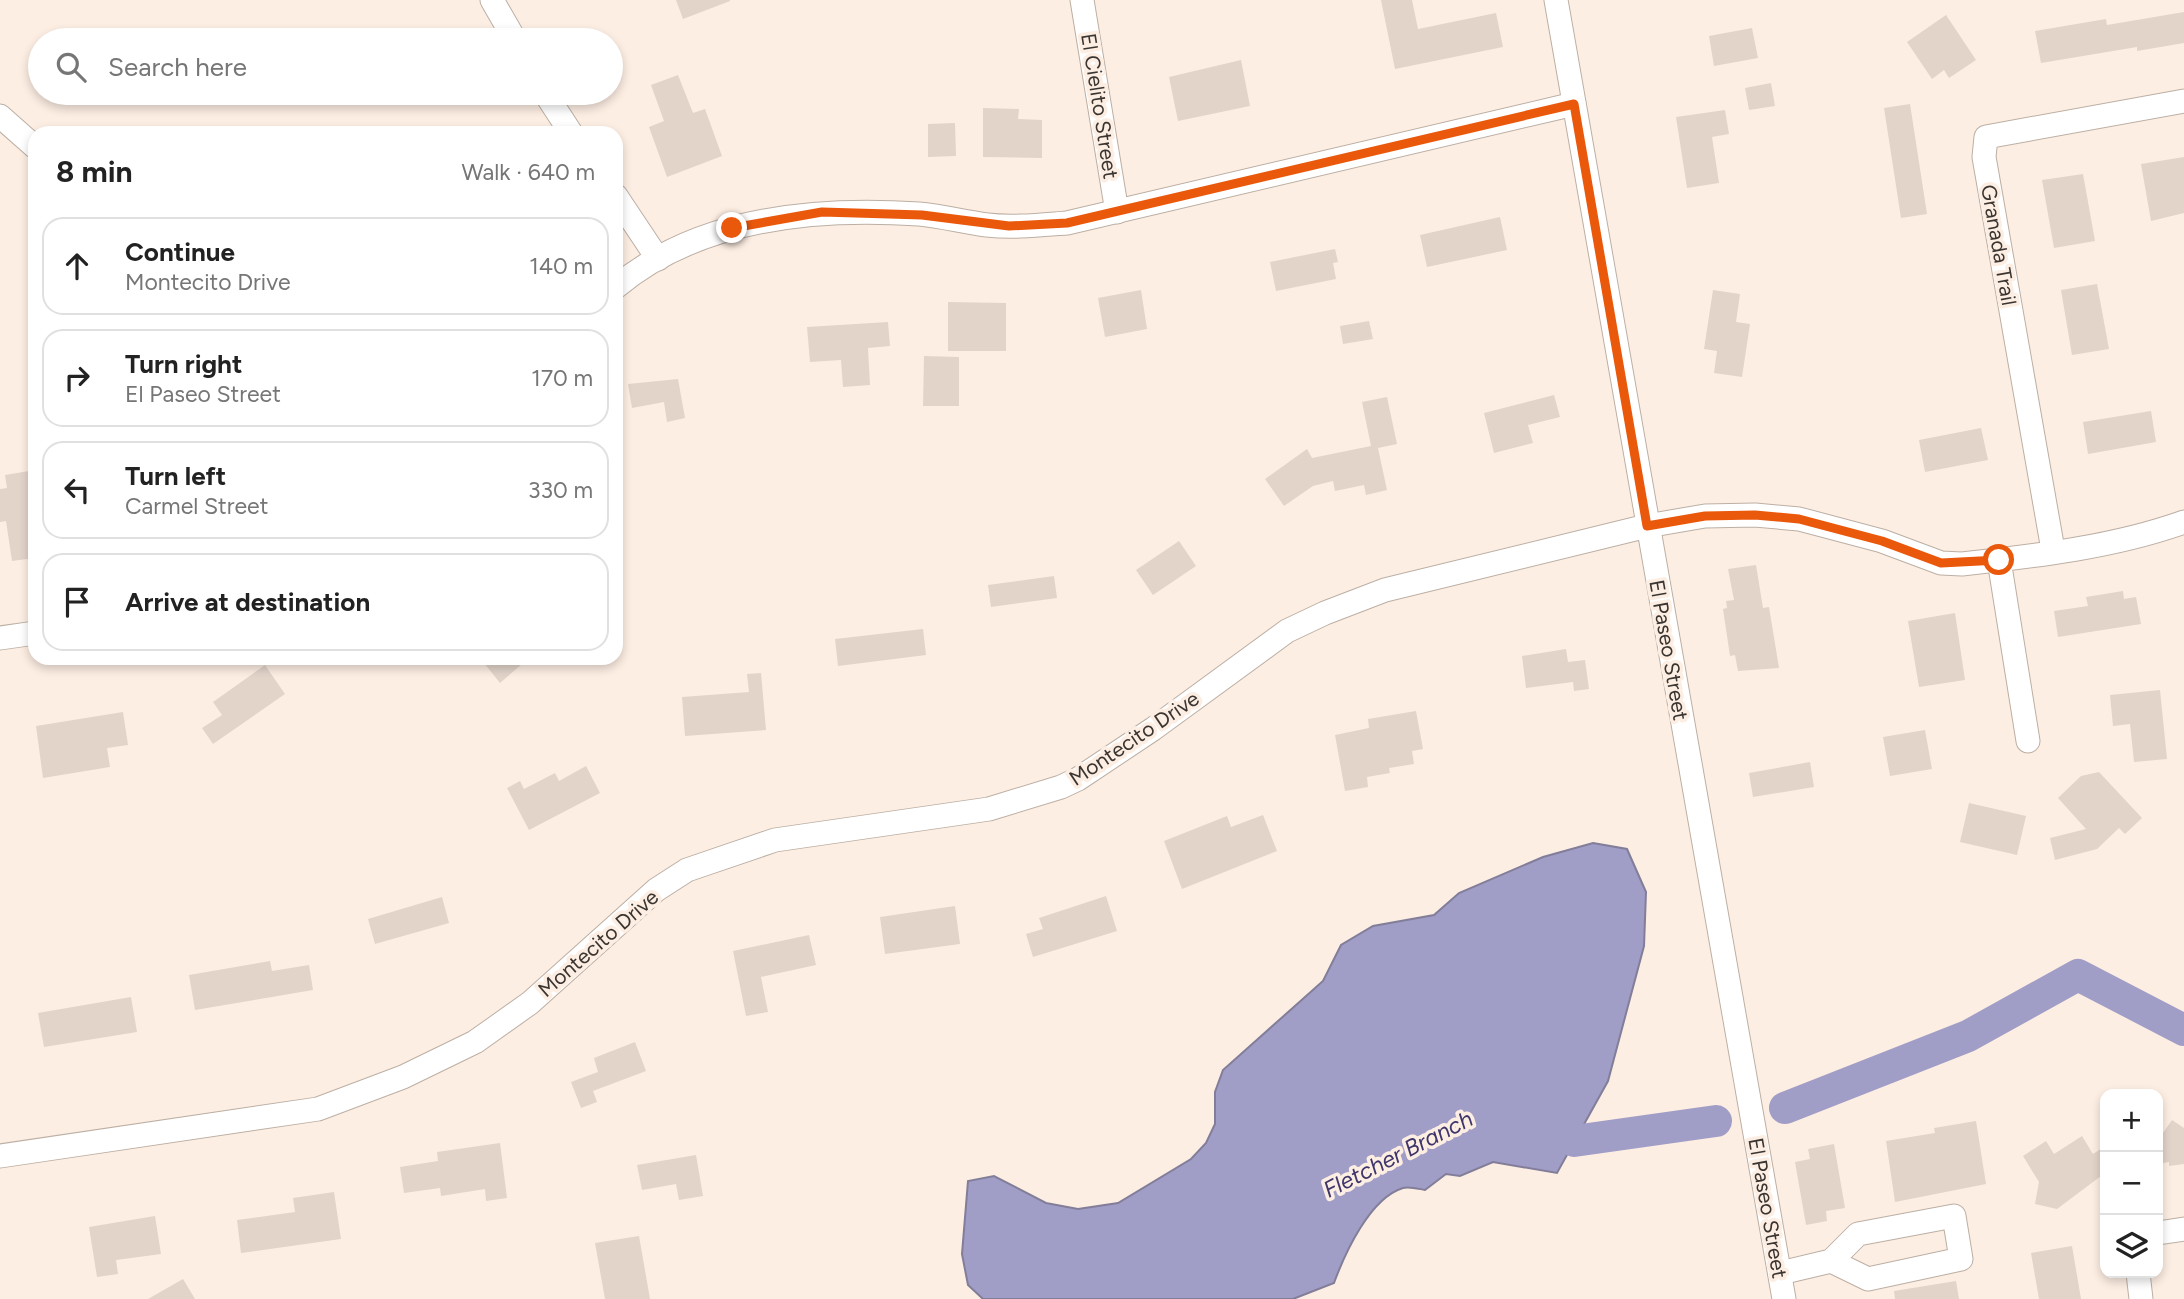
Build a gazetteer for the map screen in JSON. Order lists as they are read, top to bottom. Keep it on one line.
{"streets":{"street":["El Cielito Street","Granada Trail","El Paseo Street","Montecito Drive"]},"crossings":[["Granada Trail","Montecito Drive"],["El Paseo Street","Montecito Drive"]],"water":["Fletcher Branch"],"page":{"search":"Search here","heading":["8 min","Walk · 640 m"],"list":[["Continue","Montecito Drive","140 m"],["Turn right","El Paseo Street","170 m"],["Turn left","Carmel Street","330 m"],"Arrive at destination"],"map_buttons":["+","−"]}}
